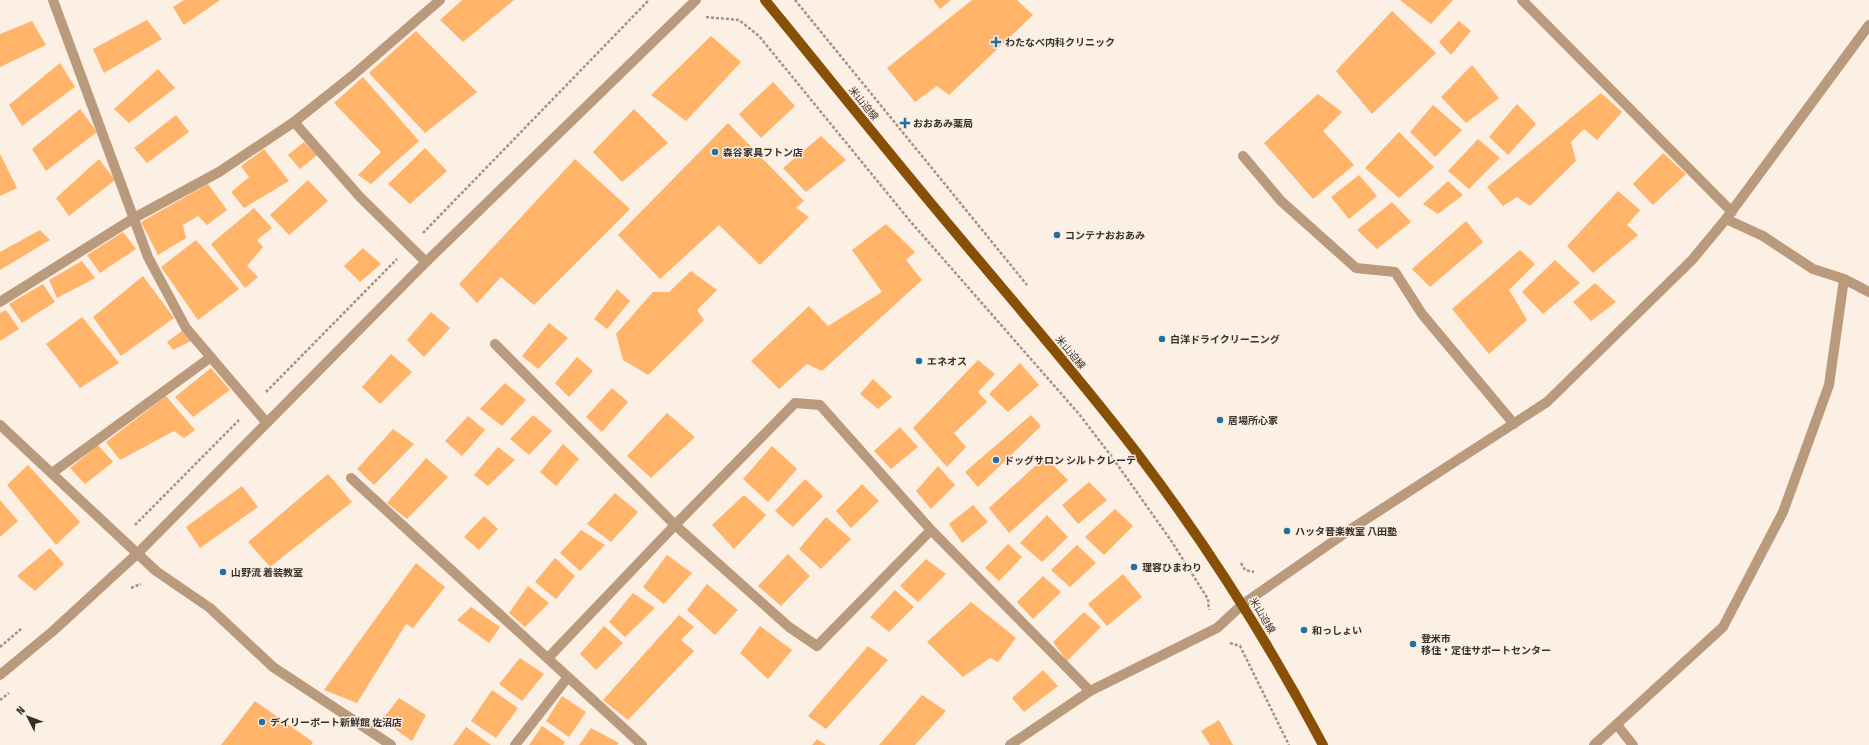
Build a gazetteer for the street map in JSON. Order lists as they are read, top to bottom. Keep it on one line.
{"streets":{"main road":["米山迫線"]},"places":{"health":["わたなべ内科クリニック","おおあみ薬局"],"other":["森谷家具フトン店","コンテナおおあみ","白洋ドライクリーニング","エネオス","居場所心家","ドッグサロン シルトクレーテ","ハッタ音楽教室 八田塾","理容ひまわり","山野流 着装教室","和っしょい","登米市 移住・定住サポートセンター","デイリーポート新鮮館 佐沼店"]},"north":"top left"}
